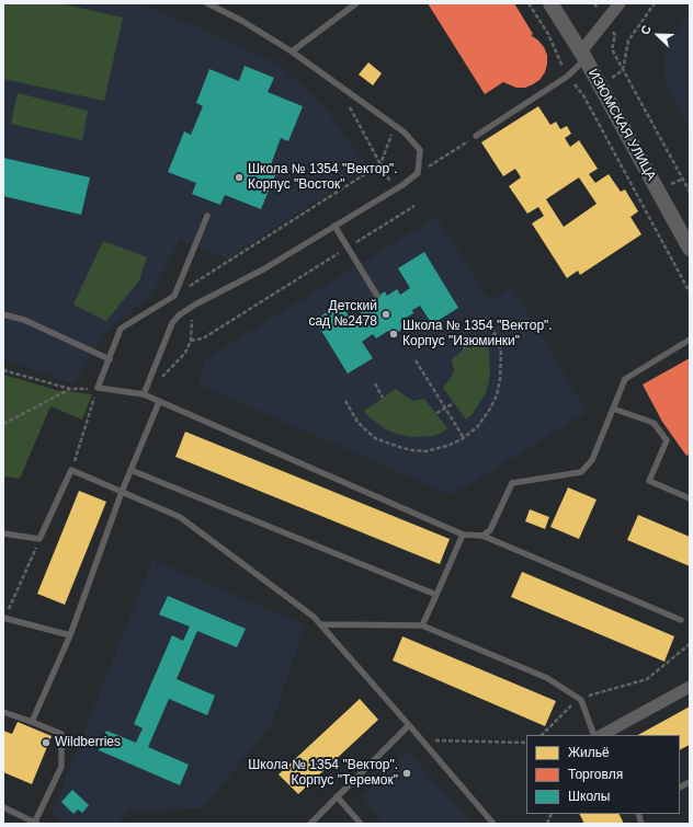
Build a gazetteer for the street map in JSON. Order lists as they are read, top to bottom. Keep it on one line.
{"streets":{"street":["ИЗЮМСКАЯ УЛИЦА"]},"places":["Школа № 1354 \"Вектор\". Корпус \"Восток\"","Детский сад №2478","Школа № 1354 \"Вектор\". Корпус \"Изюминки\"","Wildberries","Школа № 1354 \"Вектор\". Корпус \"Теремок\""],"legend":["Жильё","Торговля","Школы"],"north":"top left"}
